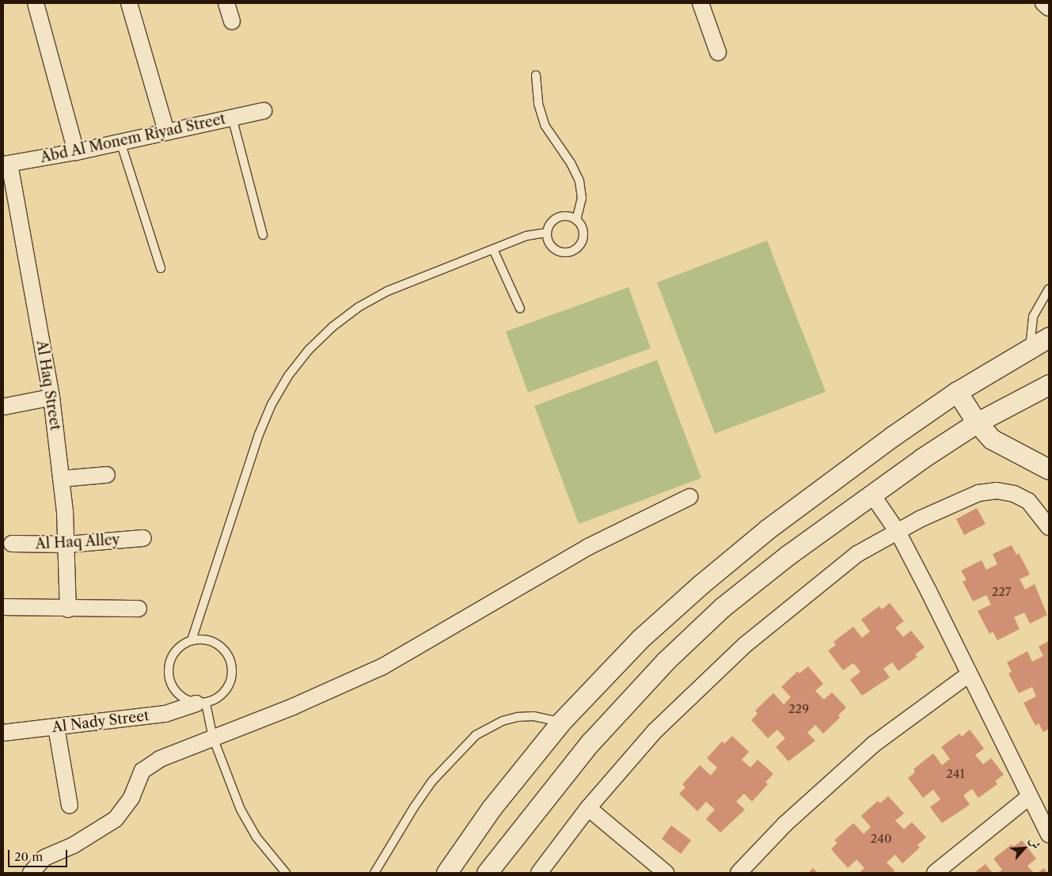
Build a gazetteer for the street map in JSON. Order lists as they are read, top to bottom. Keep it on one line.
{"streets":{"street":["Abd Al Monem Riyad Street","Al Haq Street","Al Haq Alley","Al Nady Street"]},"crossings":[["Abd Al Monem Riyad Street","Al Haq Street"],["Al Haq Street","Al Haq Alley"]],"house_numbers":["227","229","241","240"],"scale_bar":"20 m","north":"top right"}
